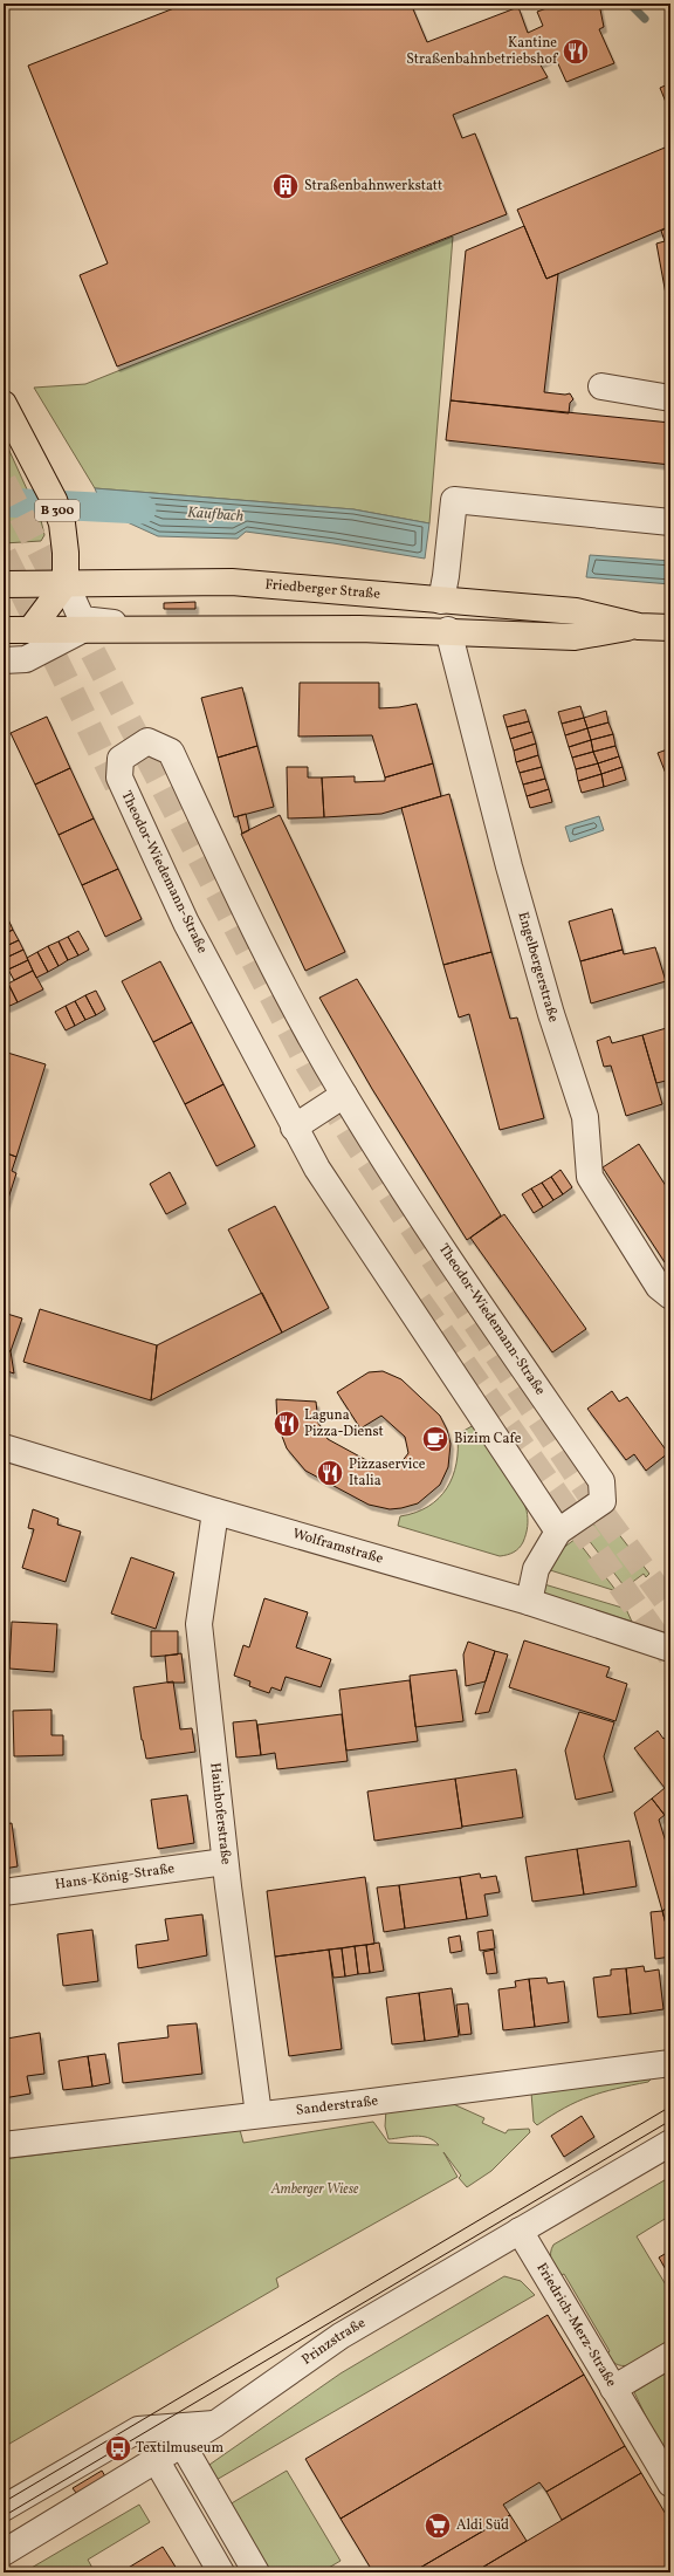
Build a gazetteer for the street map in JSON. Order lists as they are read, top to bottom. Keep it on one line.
{"streets":{"main road":["B 300","Friedberger Straße"],"street":["Theodor-Wiedemann-Straße","Engelbergerstraße","Wolframstraße","Hainhoferstraße","Hans-König-Straße","Sanderstraße","Friedrich-Merz-Straße","Prinzstraße"]},"crossings":[["B 300","Friedberger Straße"],["Friedberger Straße","Engelbergerstraße"],["Theodor-Wiedemann-Straße","Wolframstraße"],["Wolframstraße","Hainhoferstraße"],["Hainhoferstraße","Hans-König-Straße"],["Hainhoferstraße","Sanderstraße"],["Friedrich-Merz-Straße","Prinzstraße"]],"water":["Kaufbach"],"parks":["Amberger Wiese"],"places":{"restaurant":["Kantine Straßenbahnbetriebshof","Laguna Pizza-Dienst","Pizzaservice Italia"],"building":["Straßenbahnwerkstatt"],"cafe":["Bizim Cafe"],"bus stop":["Textilmuseum"],"supermarket":["Aldi Süd"]}}
